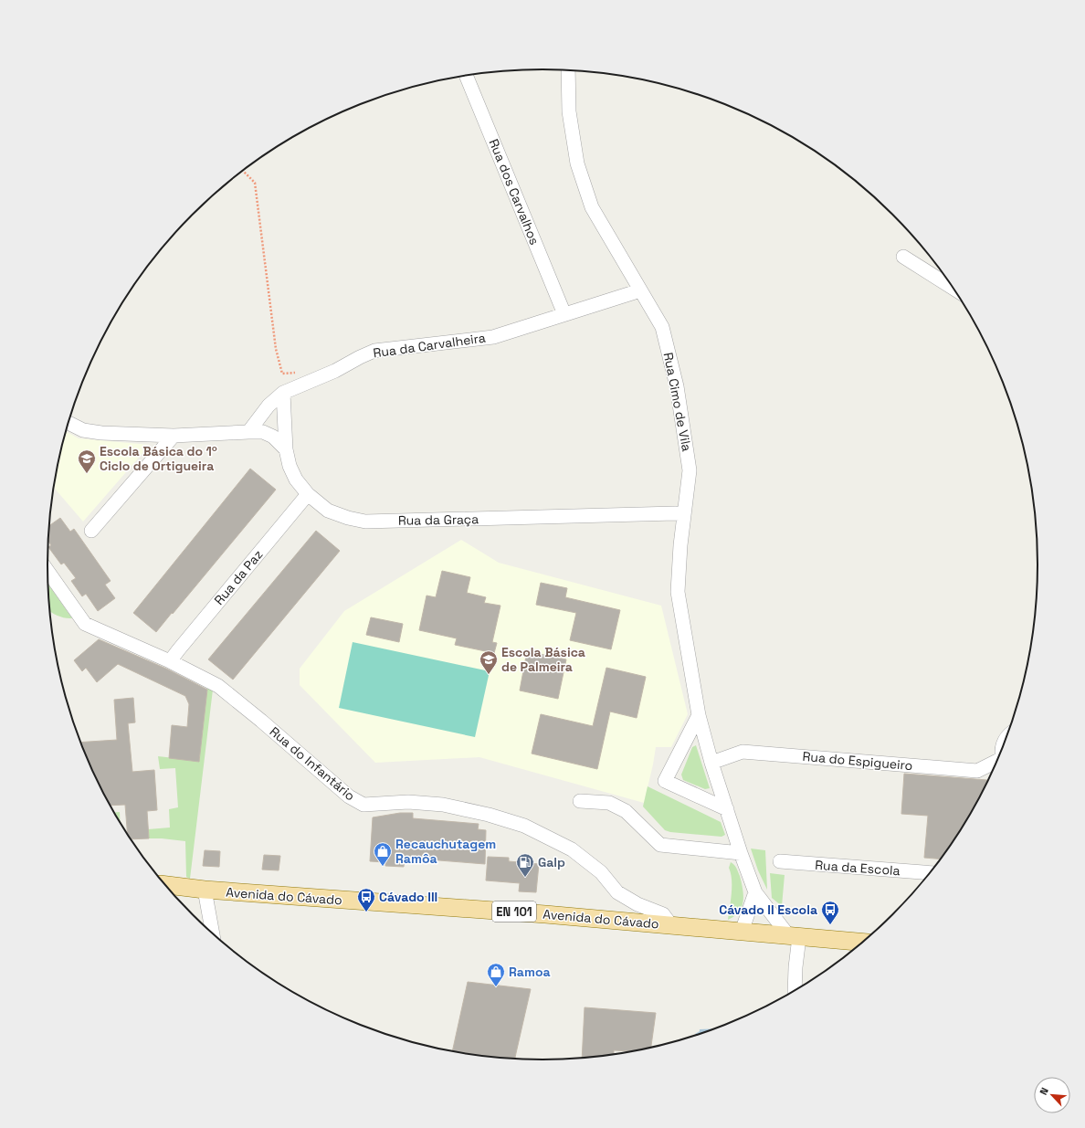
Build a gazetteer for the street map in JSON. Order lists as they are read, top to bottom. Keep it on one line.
{"streets":{"main road":["Avenida do Cávado","EN 101"],"street":["Rua dos Carvalhos","Rua da Carvalheira","Rua Cimo de Vila","Rua da Graça","Rua da Paz","Rua do Espigueiro","Rua do Infantário","Rua da Escola"]},"crossings":[["Rua dos Carvalhos","Rua da Carvalheira"],["Rua da Carvalheira","Rua Cimo de Vila"],["Rua da Carvalheira","Rua da Graça"],["Rua Cimo de Vila","Rua da Graça"],["Rua Cimo de Vila","Rua do Espigueiro"],["Rua Cimo de Vila","Avenida do Cávado"],["Rua da Graça","Rua da Paz"],["Rua da Paz","Rua do Infantário"],["Rua do Infantário","Avenida do Cávado"]],"places":{"school or university":["Escola Básica do 1º Ciclo de Ortigueira","Escola Básica de Palmeira"],"shop":["Recauchutagem Ramôa","Ramoa"],"fuel station":["Galp"],"bus stop":["Cávado III","Cávado II Escola"]},"north":"top left"}
